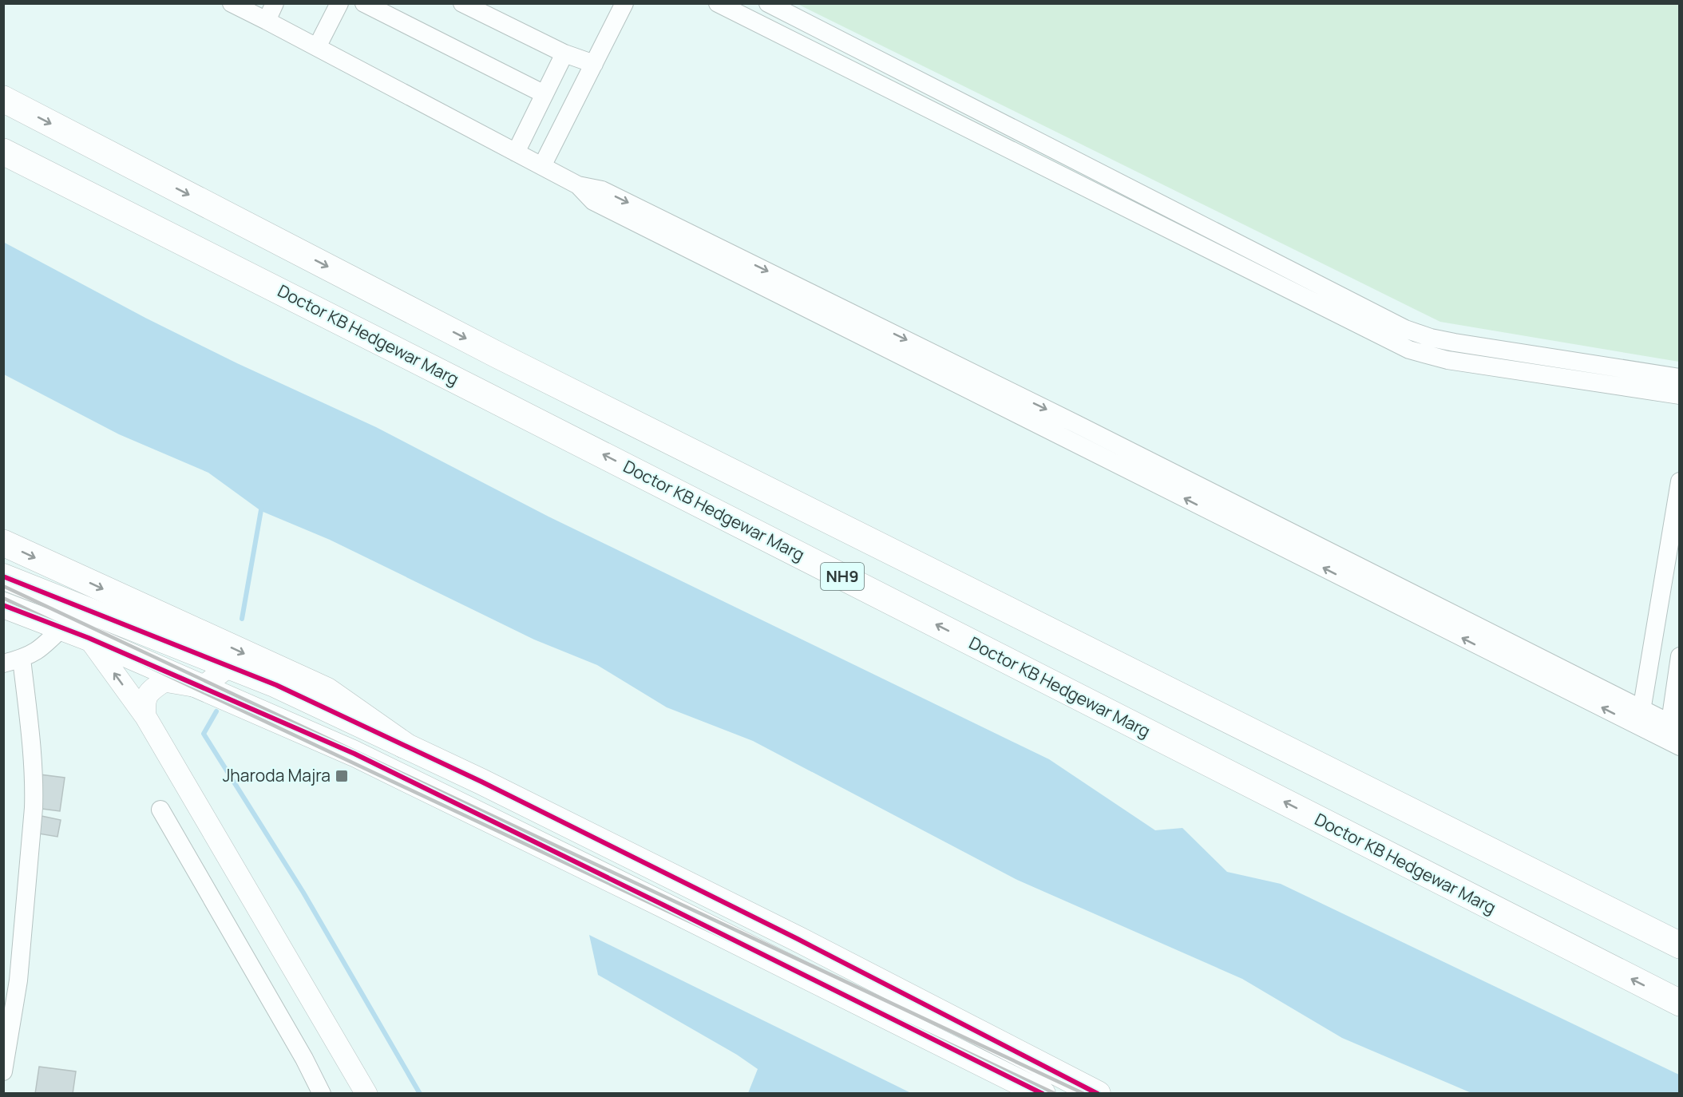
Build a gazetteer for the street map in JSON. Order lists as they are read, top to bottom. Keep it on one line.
{"streets":{"highway":["Doctor KB Hedgewar Marg","NH9"]},"places":{"transit":["Jharoda Majra"]}}
